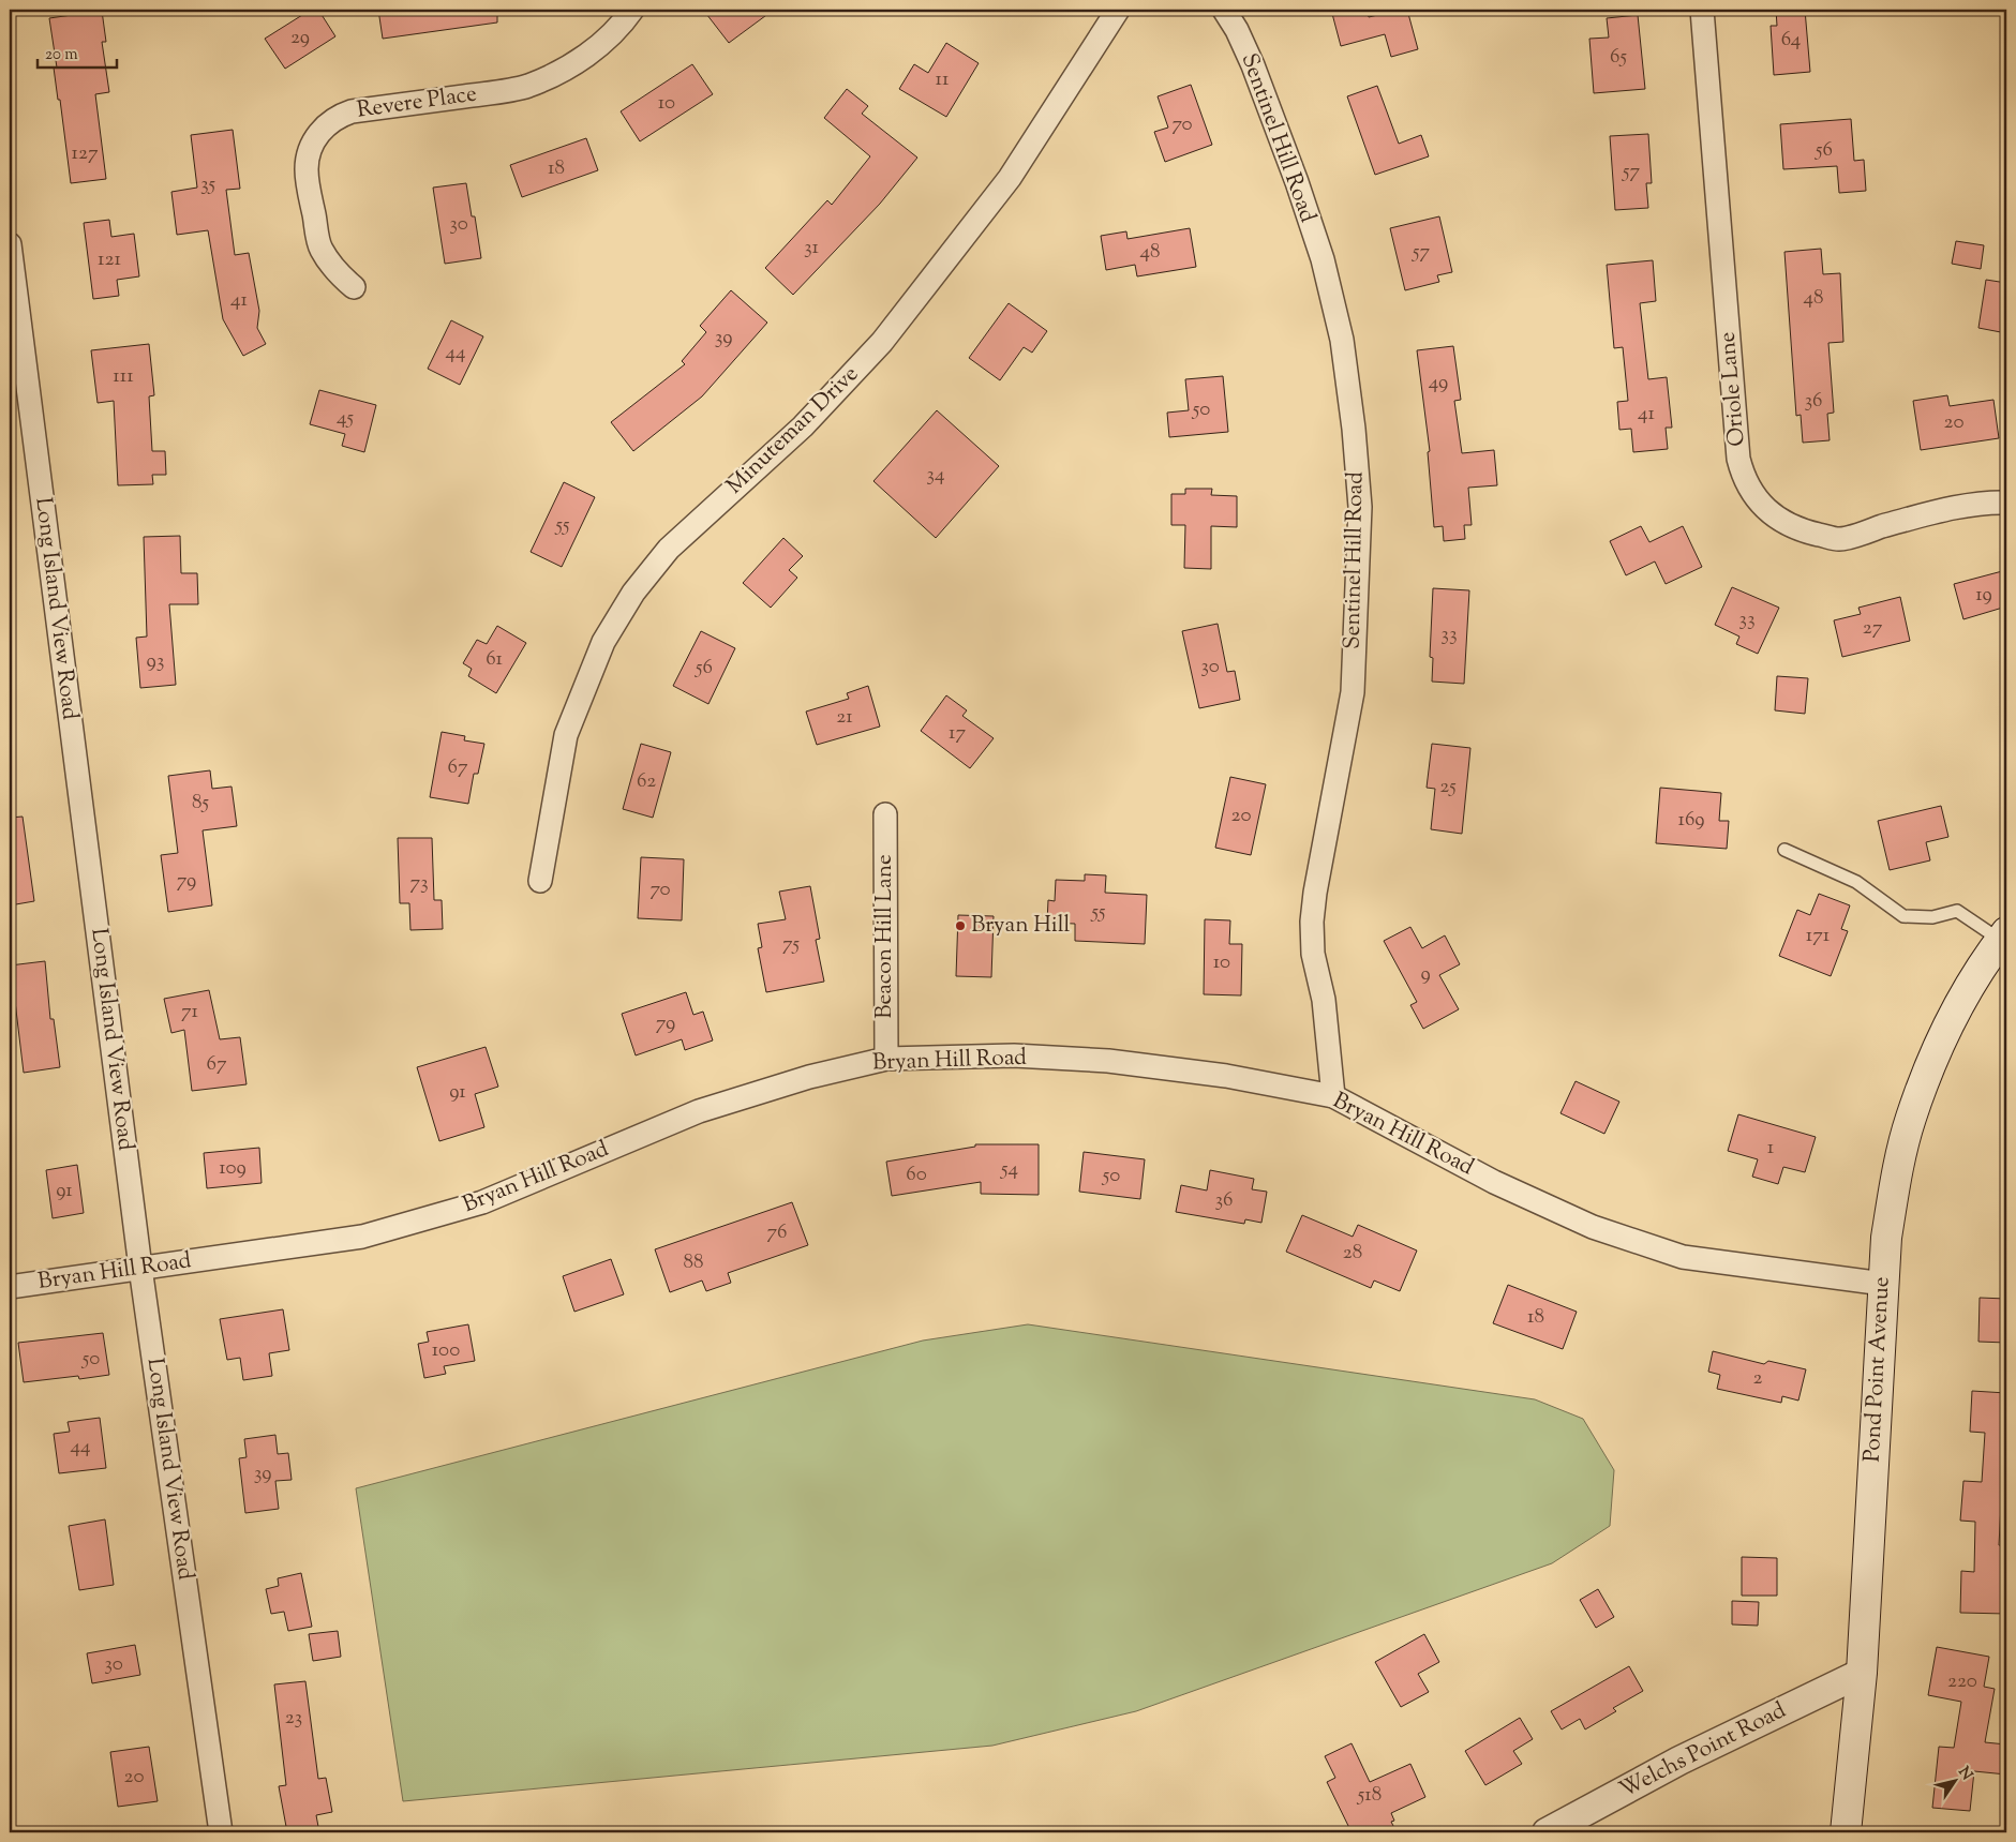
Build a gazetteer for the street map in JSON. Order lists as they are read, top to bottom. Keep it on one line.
{"streets":{"main road":["Pond Point Avenue"],"street":["Revere Place","Sentinel Hill Road","Oriole Lane","Minuteman Drive","Long Island View Road","Beacon Hill Lane","Bryan Hill Road","Welchs Point Road"]},"crossings":[["Sentinel Hill Road","Bryan Hill Road"],["Long Island View Road","Bryan Hill Road"],["Beacon Hill Lane","Bryan Hill Road"],["Bryan Hill Road","Pond Point Avenue"],["Pond Point Avenue","Welchs Point Road"]],"places":["Bryan Hill"],"house_numbers":["29","64","65","11","10","70","56","127","18","57","35","30","31","48","57","121","48","41","39","44","111","49","36","50","41","45","20","34","55","19","33","27","33","61","93","30","56","21","17","67","62","25","85","20","169","79","73","70","55","171","75","10","9","71","79","67","91","1","109","54","60","50","91","36","76","28","88","18","100","50","2","44","39","30","220","23","20","518"],"scale_bar":"20 m","north":"top right"}
